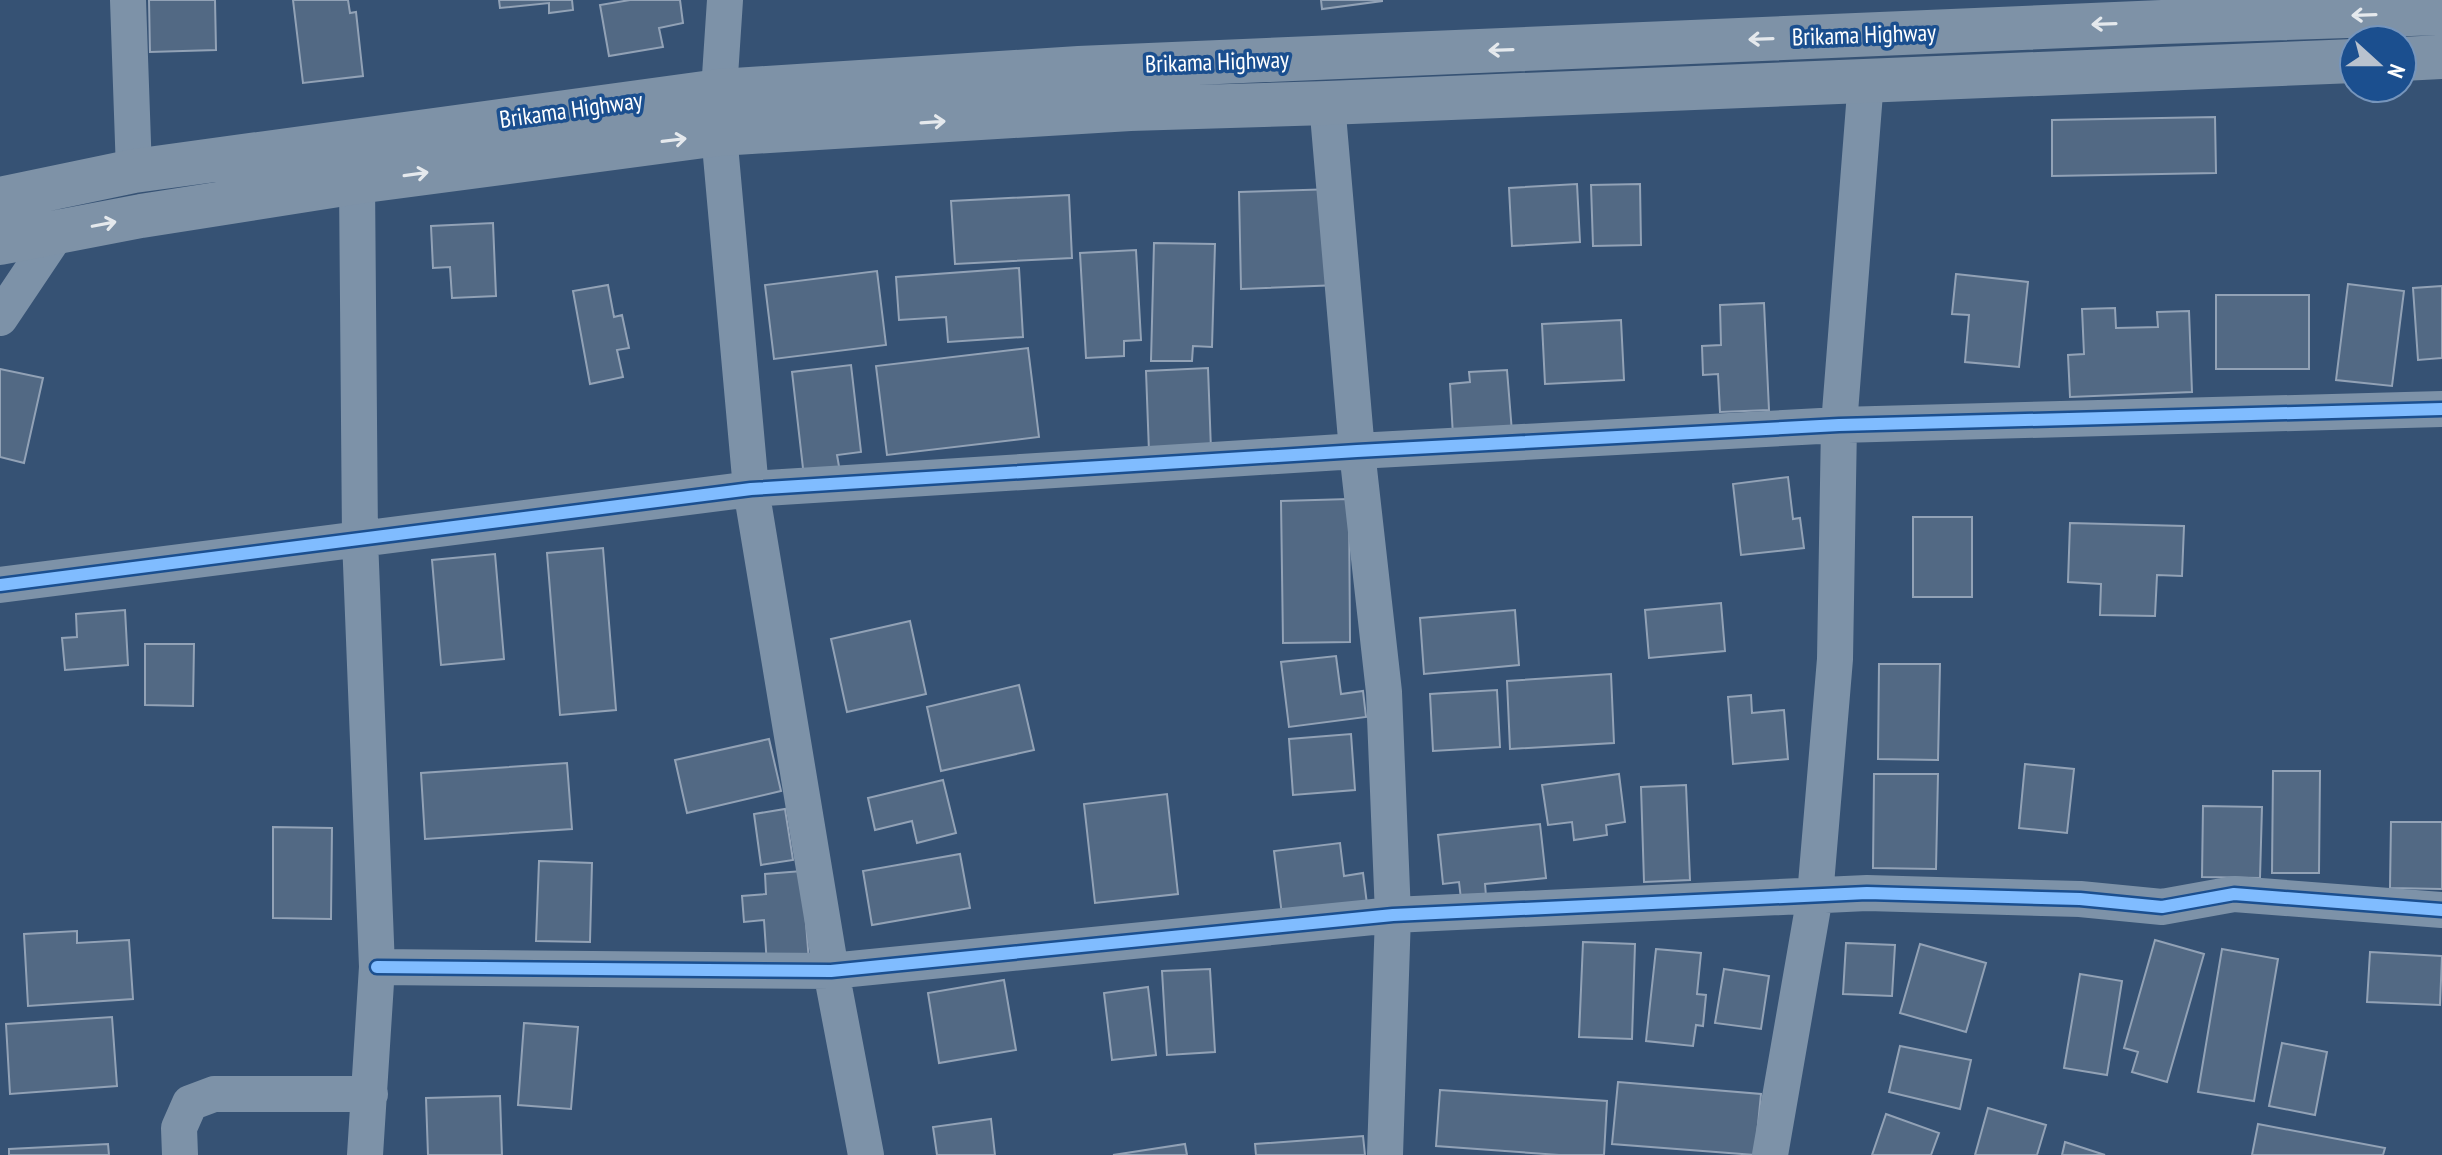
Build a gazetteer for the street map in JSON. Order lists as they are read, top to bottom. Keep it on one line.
{"streets":{"highway":["Brikama Highway"]},"north":"right"}
